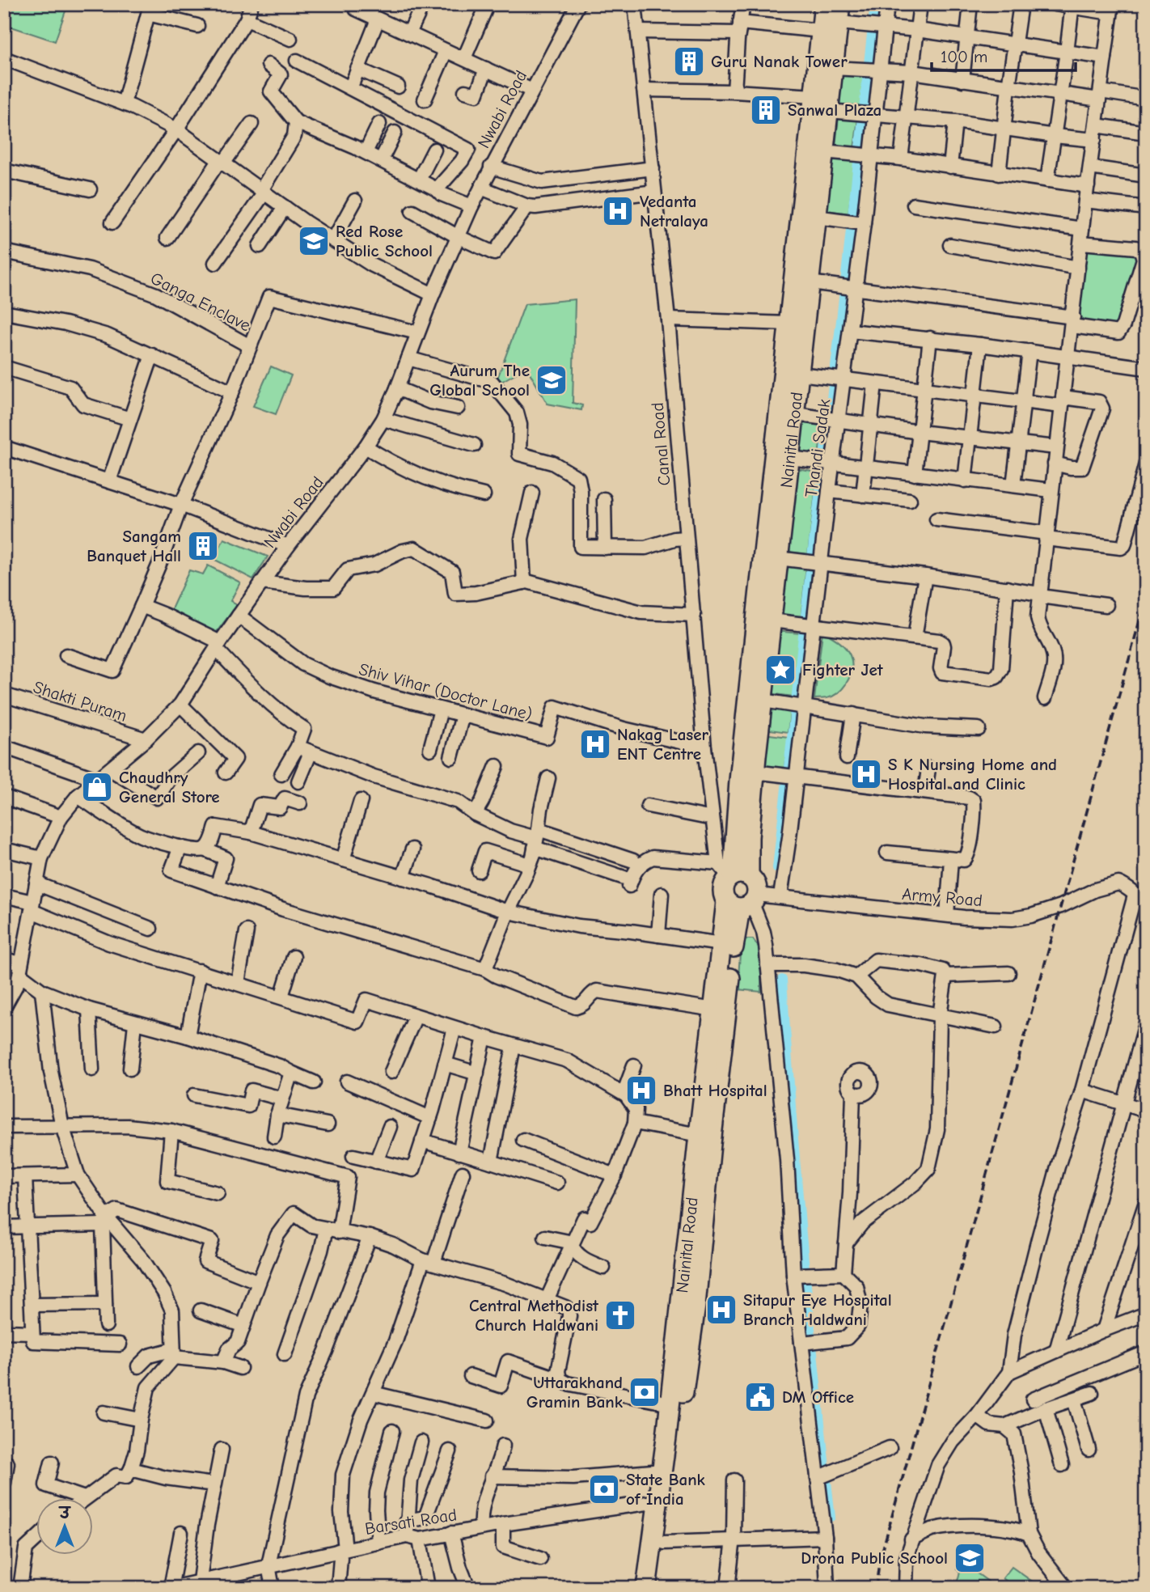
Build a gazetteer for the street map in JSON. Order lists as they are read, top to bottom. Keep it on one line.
{"streets":{"highway":["Nainital Road"],"street":["Nwabi Road","Ganga Enclave","Canal Road","Thandi Sadak","Shiv Vihar (Doctor Lane)","Shakti Puram","Army Road","Barsati Road"]},"crossings":[["Nwabi Road","Shiv Vihar (Doctor Lane)"],["Nwabi Road","Shakti Puram"],["Nainital Road","Canal Road"],["Nainital Road","Army Road"],["Nainital Road","Barsati Road"],["Canal Road","Shiv Vihar (Doctor Lane)"],["Thandi Sadak","Army Road"]],"places":{"building":["Guru Nanak Tower","Sanwal Plaza","Sangam Banquet Hall"],"hospital":["Vedanta Netralaya","Nakag Laser ENT Centre","S K Nursing Home and Hospital and Clinic","Bhatt Hospital","Sitapur Eye Hospital Branch Haldwani"],"school or university":["Red Rose Public School","Aurum The Global School","Drona Public School"],"place":["Fighter Jet"],"shop":["Chaudhry General Store"],"church":["Central Methodist Church Haldwani"],"bank":["Uttarakhand Gramin Bank","State Bank of India"],"public building":["DM Office"]},"scale_bar":"100 m","north":"top"}
